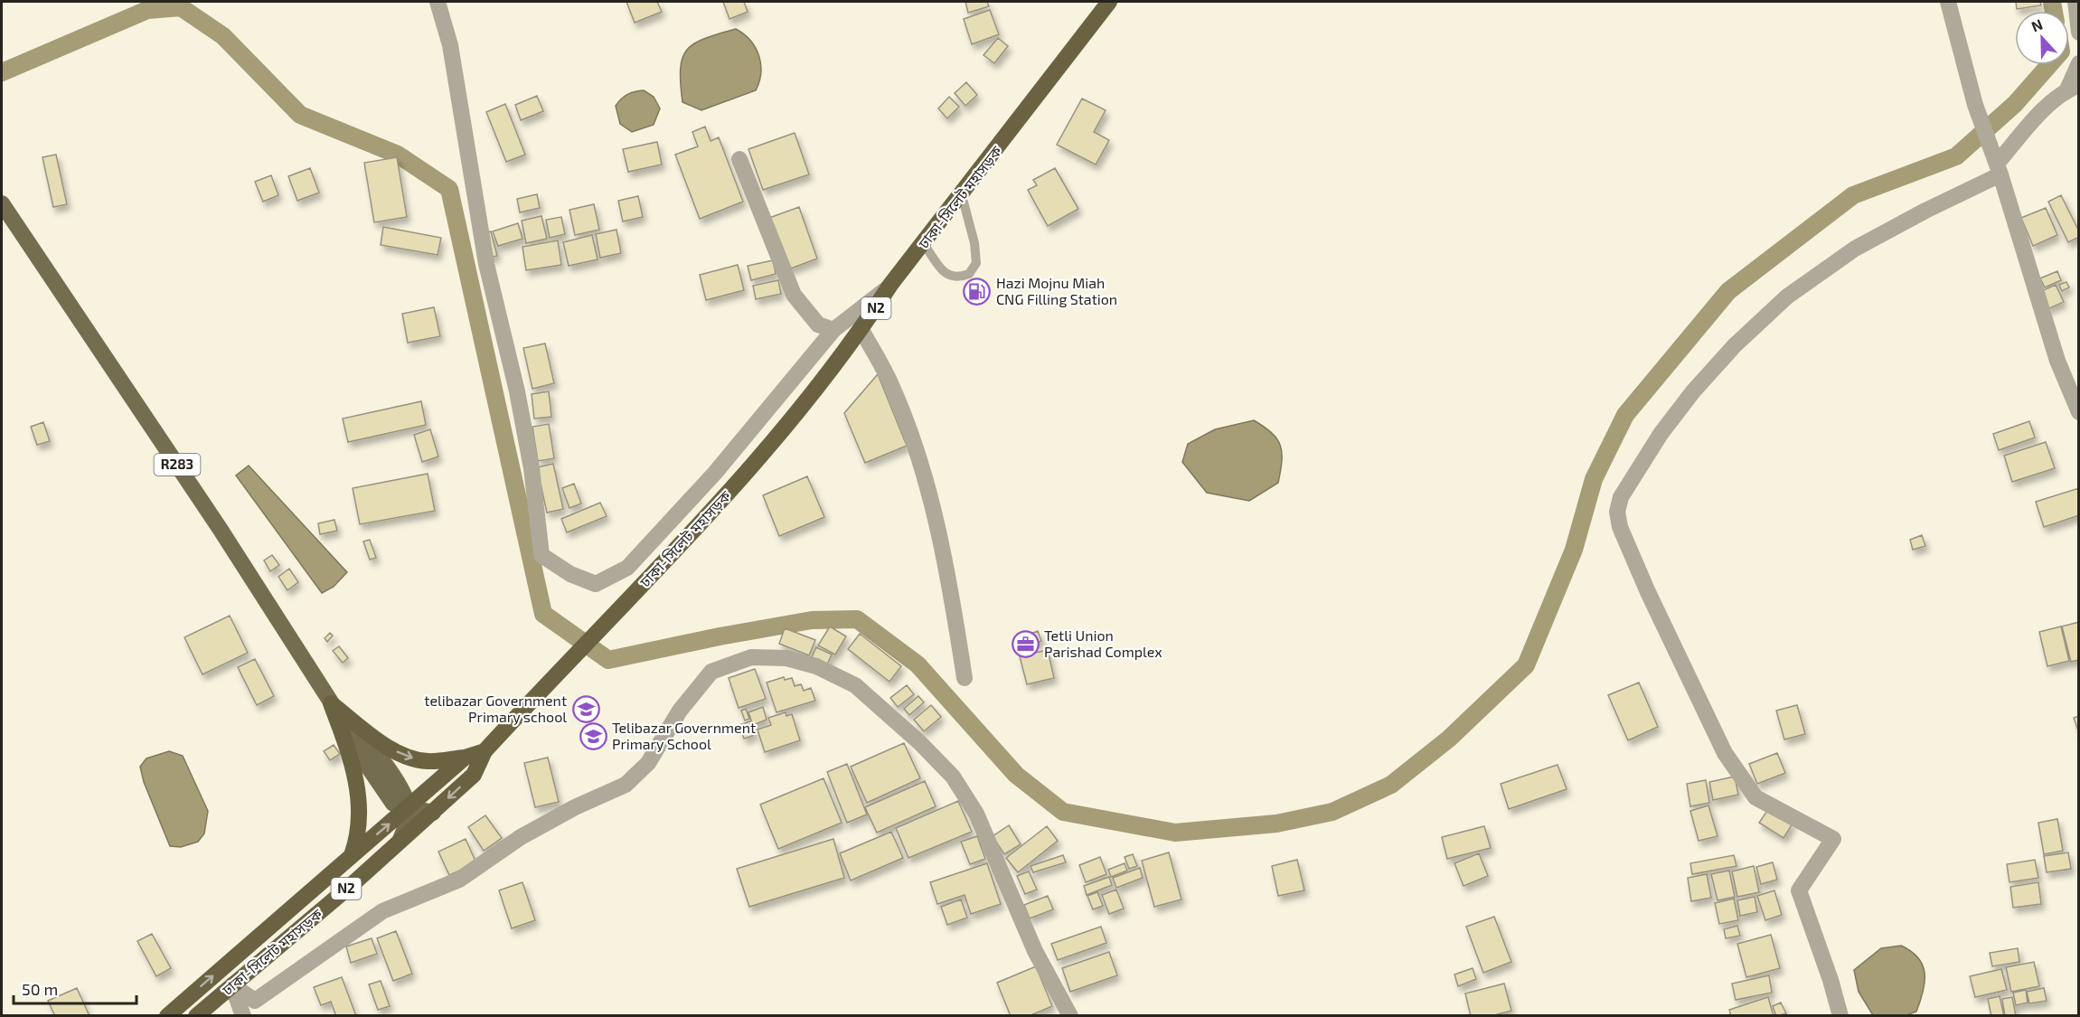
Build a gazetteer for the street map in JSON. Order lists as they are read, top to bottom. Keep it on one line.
{"streets":{"highway":["ঢাকা-সিলেট মহাসড়ক","N2","R283"]},"places":{"fuel station":["Hazi Mojnu Miah CNG Filling Station"],"office":["Tetli Union Parishad Complex"],"school or university":["telibazar Government Primary school","Telibazar Government Primary School"]},"scale_bar":"50 m","north":"top"}
